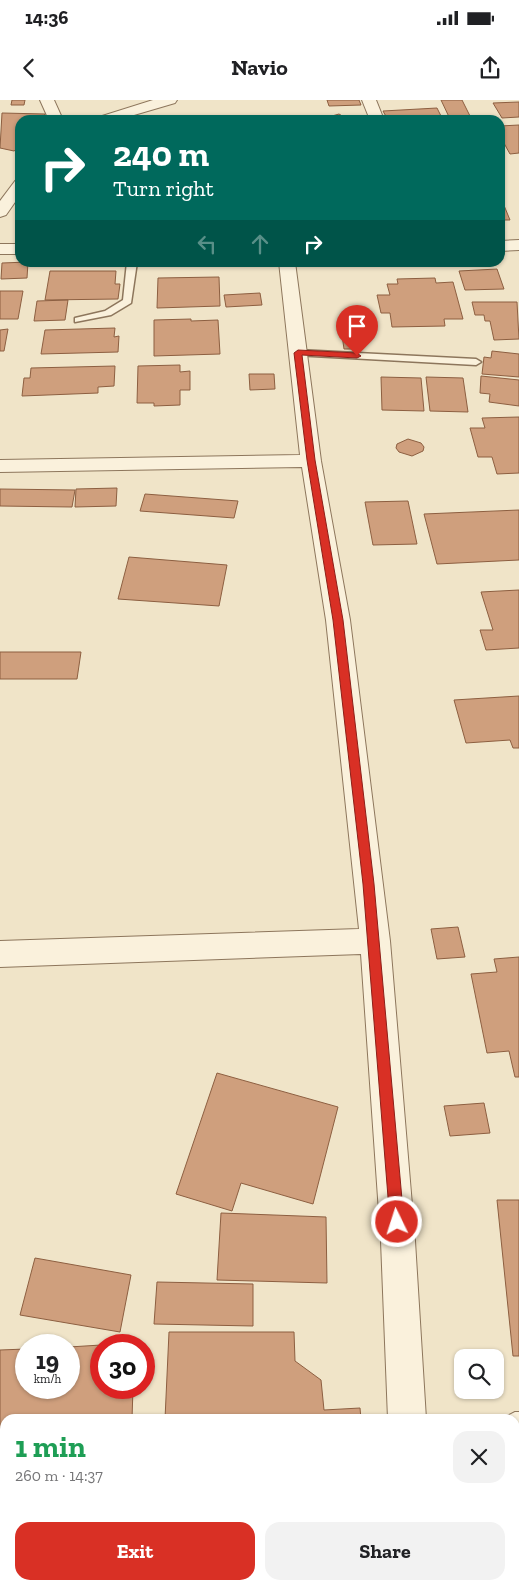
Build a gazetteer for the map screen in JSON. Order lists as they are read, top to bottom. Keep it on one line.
{"page":{"status":"14:36","header":"Navio","turn":["240 m","Turn right"],"speed":"19 km/h","limit":"30","heading":["1 min","260 m · 14:37"],"buttons":["Exit","Share"]}}
